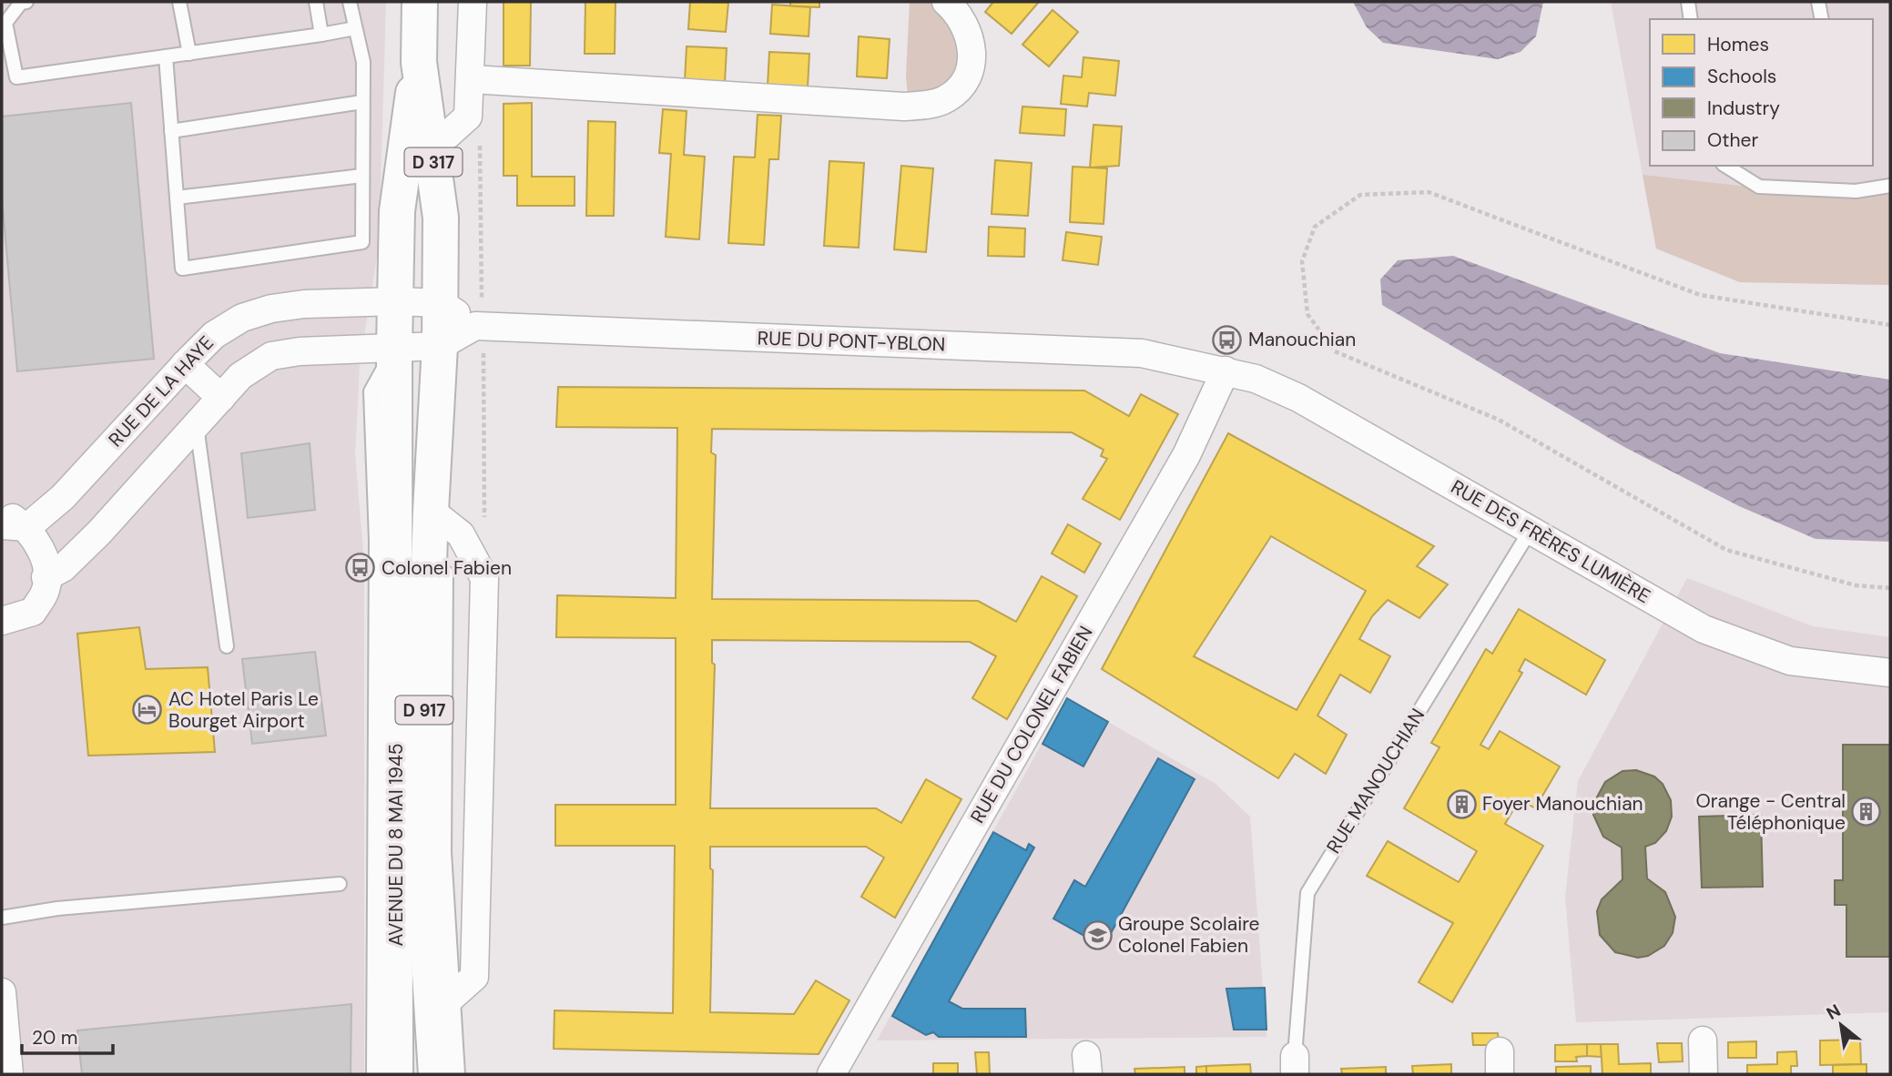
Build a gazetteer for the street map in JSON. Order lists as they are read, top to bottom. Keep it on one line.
{"streets":{"main road":["D 317","D 917","AVENUE DU 8 MAI 1945"],"street":["RUE DU PONT-YBLON","RUE DE LA HAYE","RUE DES FRÈRES LUMIÈRE","RUE DU COLONEL FABIEN"],"lane":["RUE MANOUCHIAN"]},"crossings":[["D 317","RUE DE LA HAYE"],["D 317","AVENUE DU 8 MAI 1945"],["RUE DU PONT-YBLON","RUE DES FRÈRES LUMIÈRE"],["RUE DU PONT-YBLON","RUE DU COLONEL FABIEN"],["RUE DES FRÈRES LUMIÈRE","RUE DU COLONEL FABIEN"],["RUE DES FRÈRES LUMIÈRE","RUE MANOUCHIAN"]],"places":{"bus stop":["Manouchian","Colonel Fabien"],"hotel":["AC Hotel Paris Le Bourget Airport"],"building":["Foyer Manouchian","Orange - Central Téléphonique"],"school or university":["Groupe Scolaire Colonel Fabien"]},"legend":["Homes","Schools","Industry","Other"],"scale_bar":"20 m","north":"top left"}
